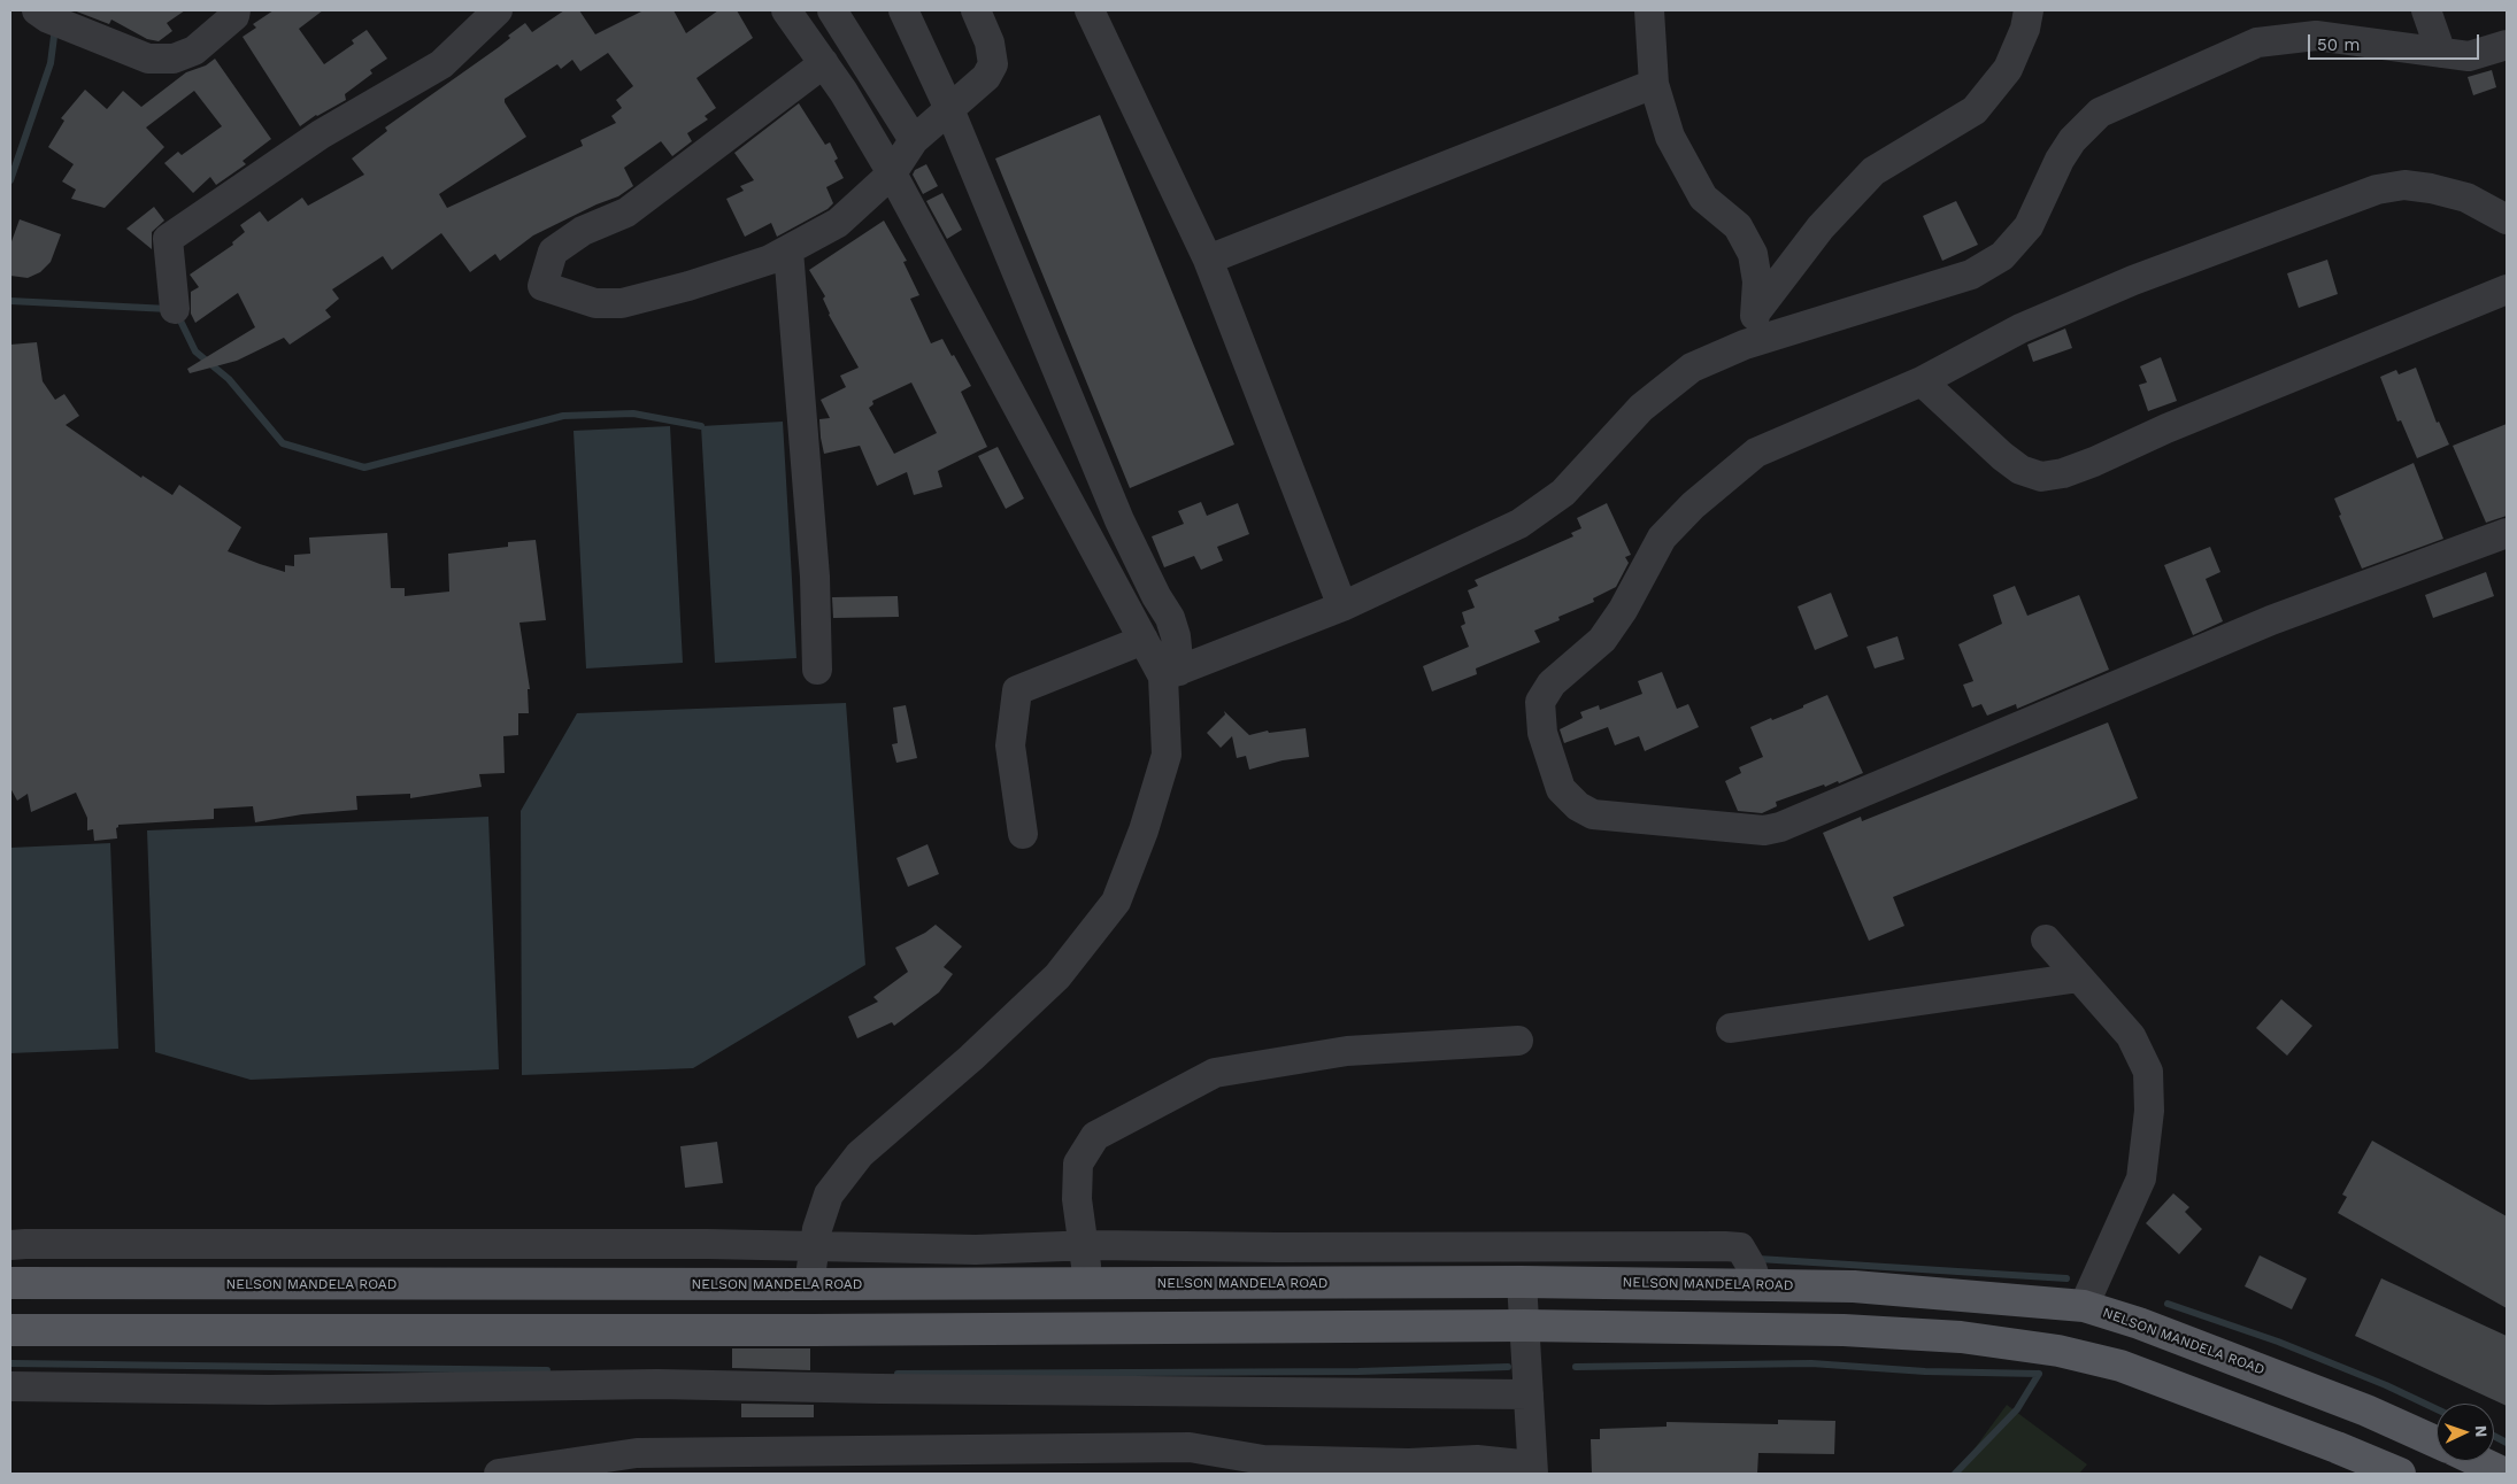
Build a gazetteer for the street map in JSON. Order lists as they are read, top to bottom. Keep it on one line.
{"streets":{"main road":["NELSON MANDELA ROAD"]},"scale_bar":"50 m","north":"right"}
